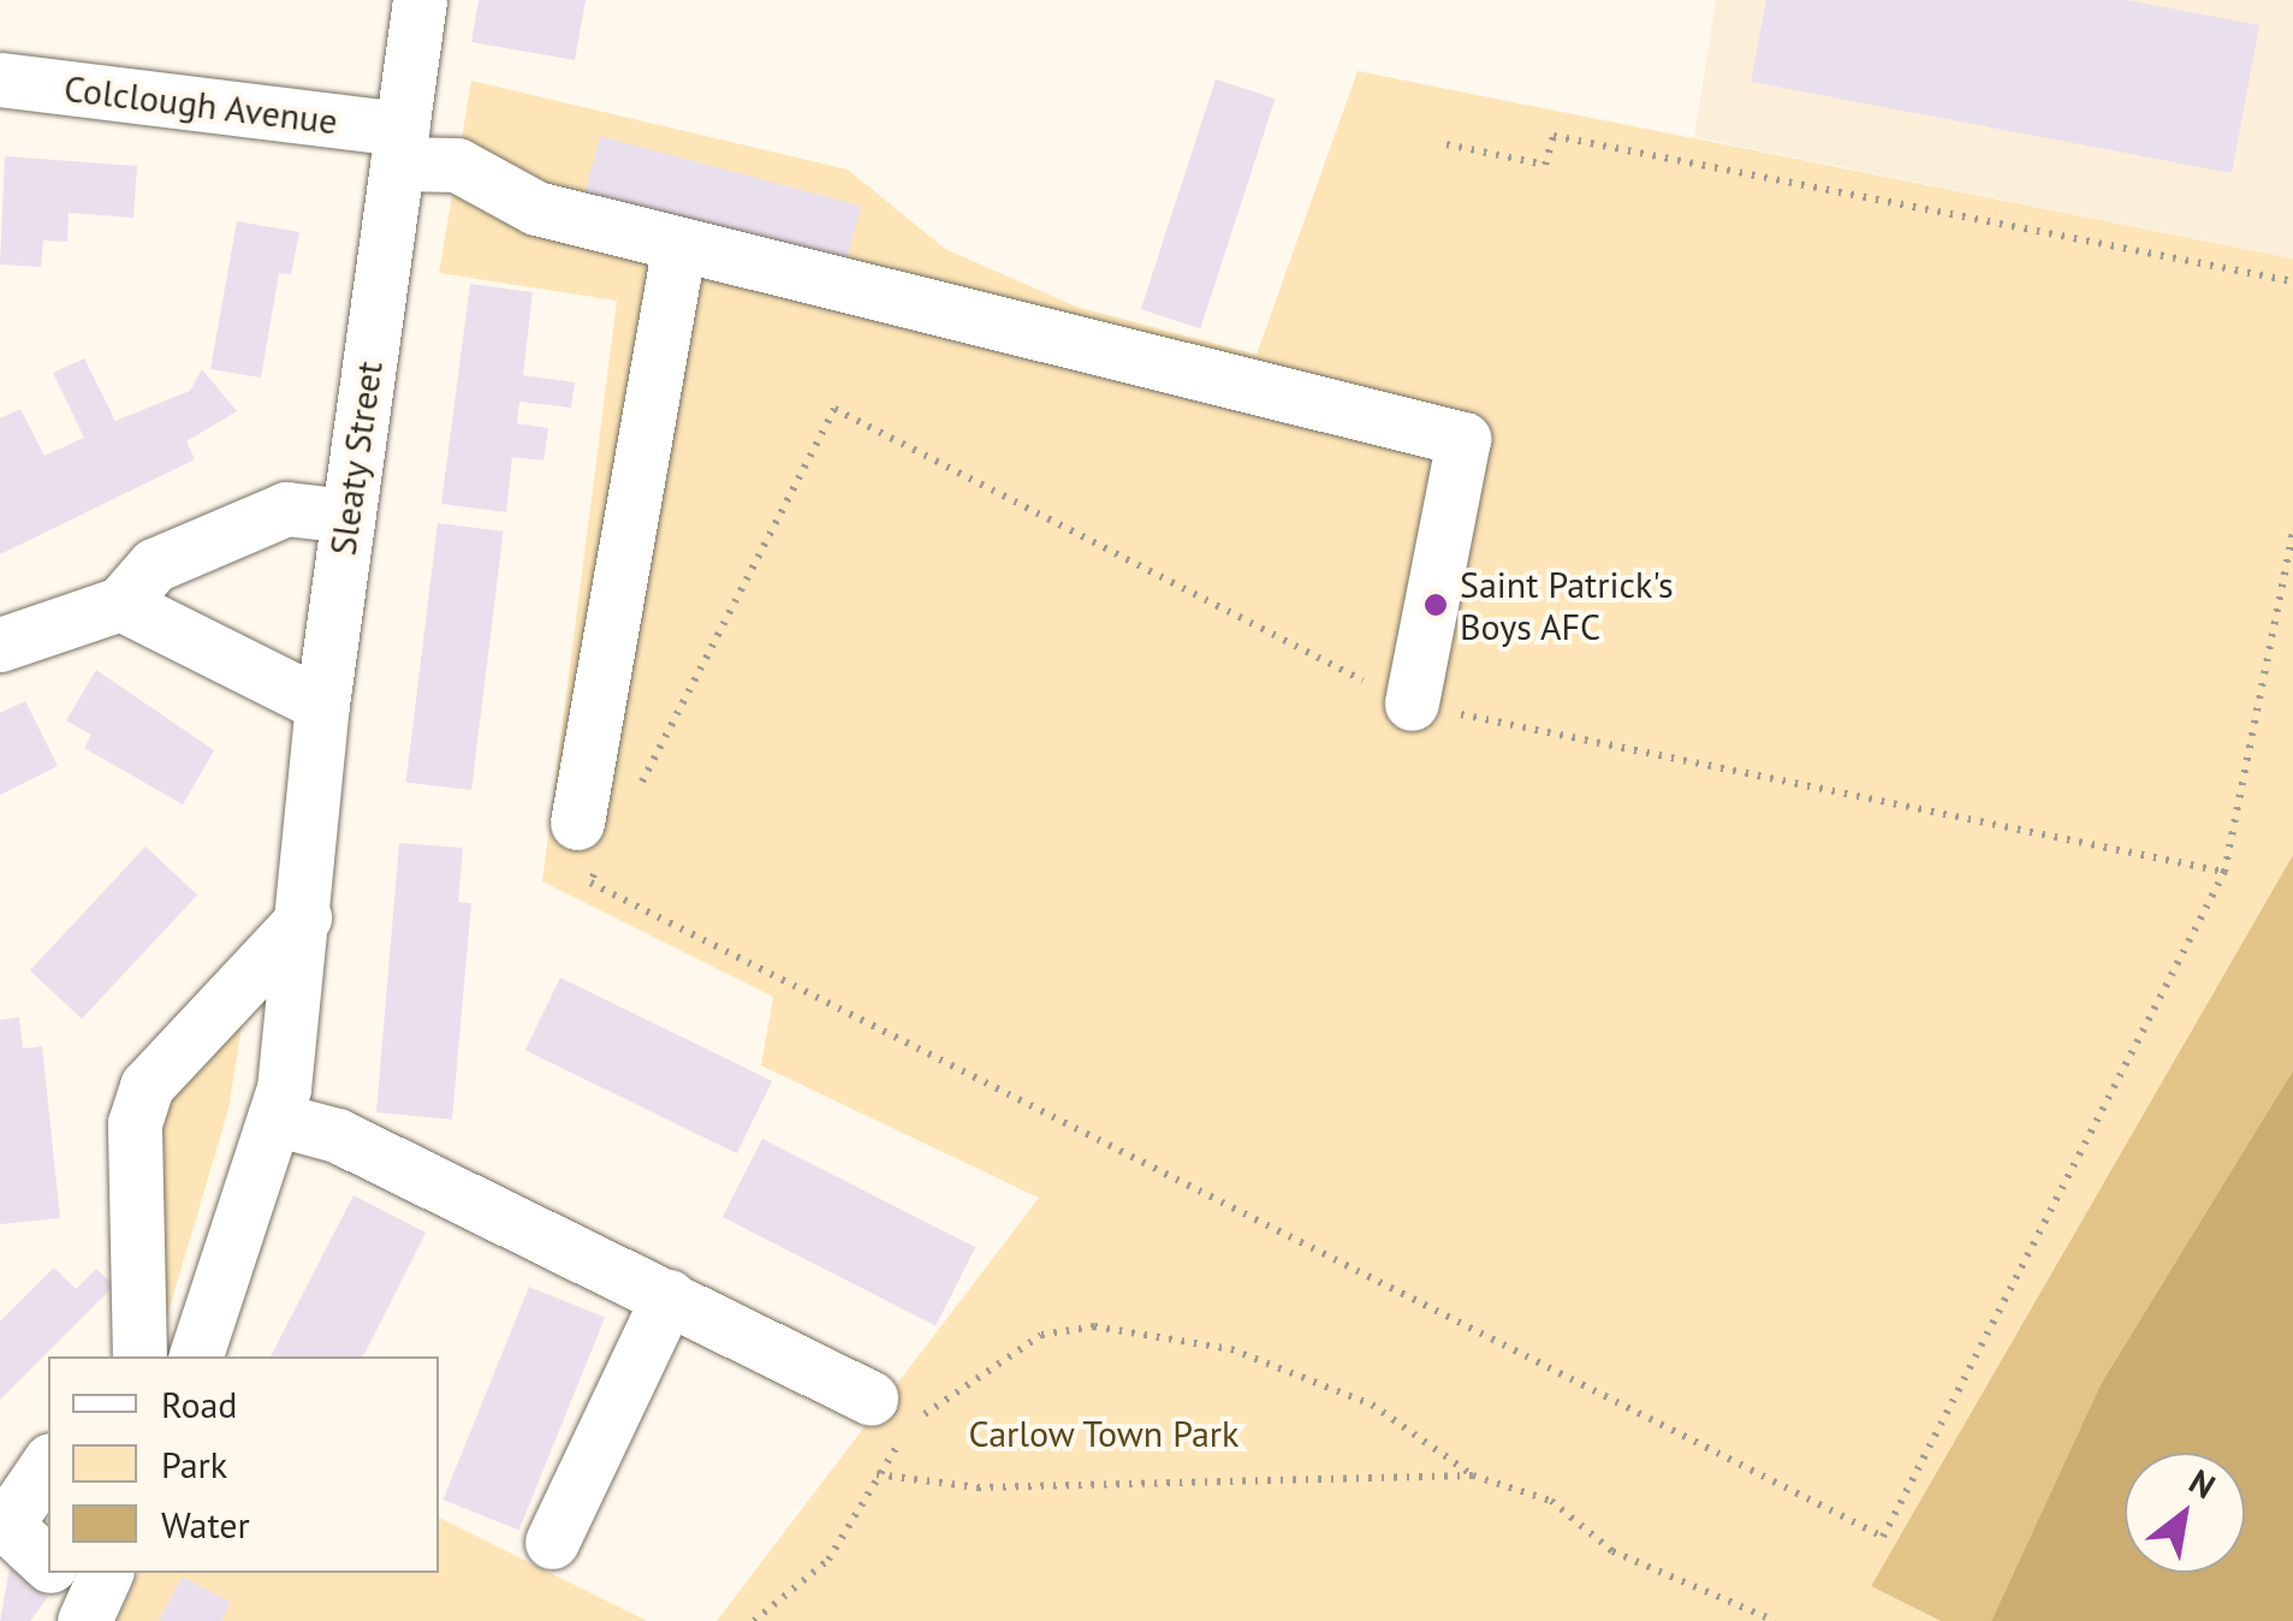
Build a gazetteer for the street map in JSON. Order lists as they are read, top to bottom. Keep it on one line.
{"streets":{"street":["Colclough Avenue","Sleaty Street"]},"crossings":[["Colclough Avenue","Sleaty Street"]],"parks":["Carlow Town Park"],"places":["Saint Patrick's Boys AFC"],"legend":["Road","Park","Water"],"north":"top right"}
